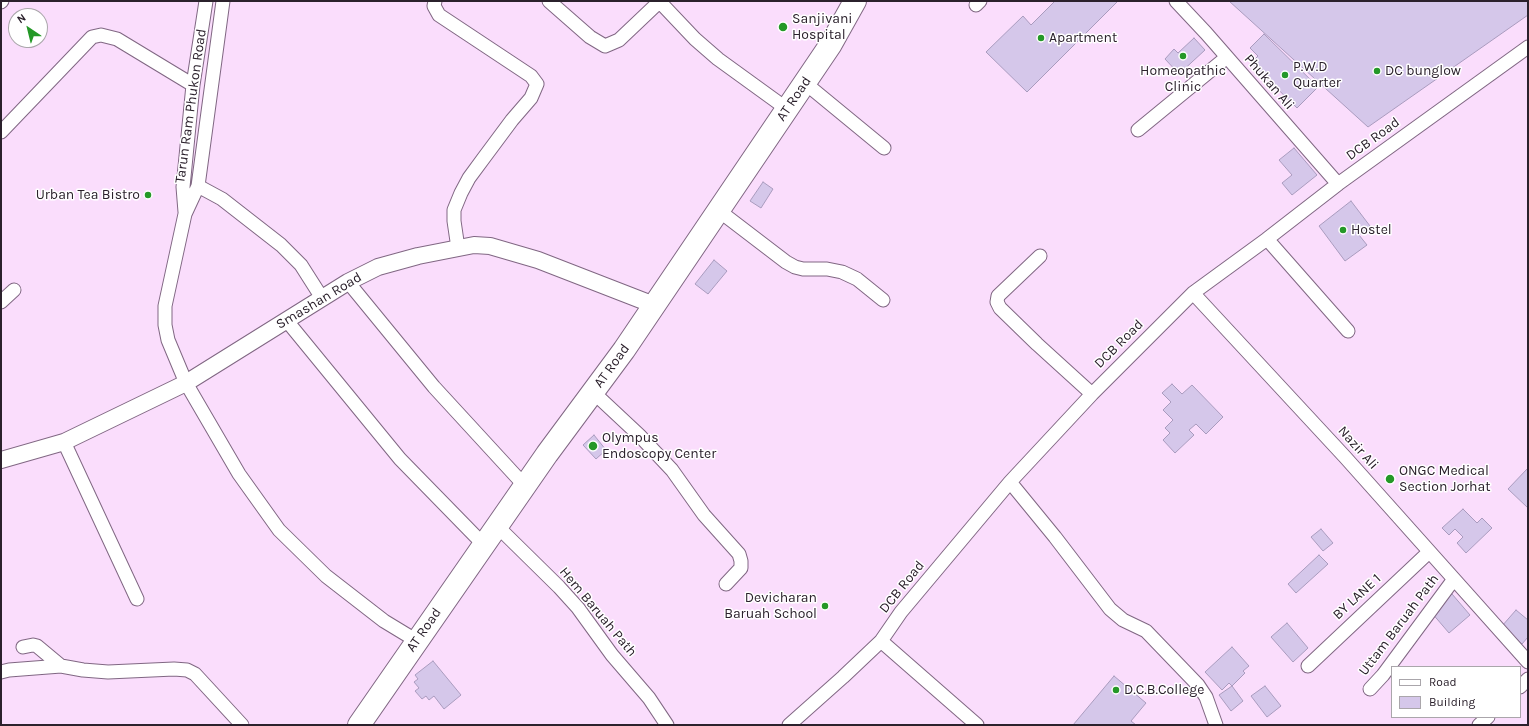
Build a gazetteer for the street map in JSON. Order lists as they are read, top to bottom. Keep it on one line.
{"streets":{"highway":["AT Road"],"street":["Phukan Ali","Tarun Ram Phukon Road","DCB Road","Smashan Road","Nazir Ali","BY LANE 1","Hem Baruah Path","Uttam Baruah Path"]},"crossings":[["Phukan Ali","DCB Road"],["AT Road","Tarun Ram Phukon Road"],["AT Road","Smashan Road"],["AT Road","Hem Baruah Path"],["Tarun Ram Phukon Road","Smashan Road"],["DCB Road","Nazir Ali"],["Nazir Ali","BY LANE 1"],["Nazir Ali","Uttam Baruah Path"]],"places":["Sanjivani Hospital","Apartment","Homeopathic Clinic","DC bunglow","P.W.D Quarter","Urban Tea Bistro","Hostel","Olympus Endoscopy Center","ONGC Medical Section Jorhat","Devicharan Baruah School","D.C.B.College"],"legend":["Road","Building"],"north":"top left"}
